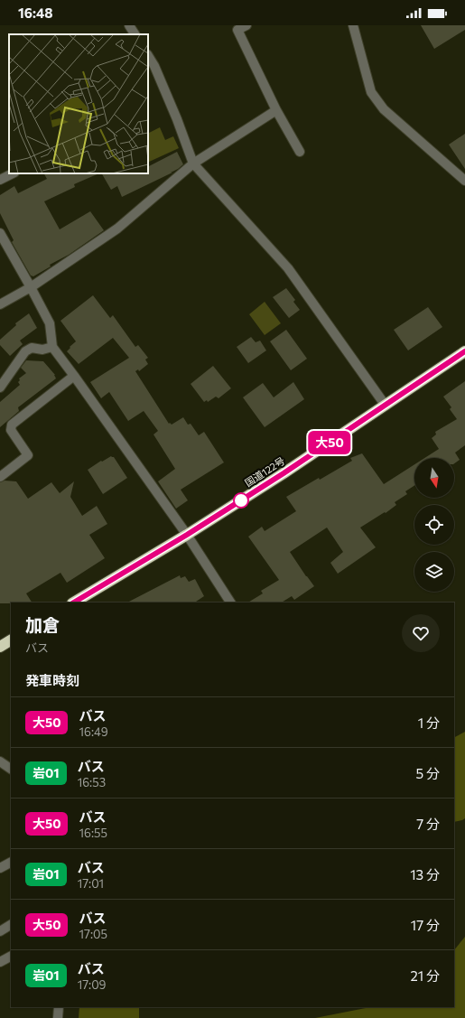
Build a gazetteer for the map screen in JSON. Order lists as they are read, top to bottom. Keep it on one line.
{"streets":{"highway":["国道122号"]},"lines":["bus line 大50"],"north":"bottom","page":{"status":"16:48","on_map":"大50","heading":[["加倉","バス"],"発車時刻"],"list":[{"mark":"大50","name":"バス","note":"16:49","value":"1 分"},{"mark":"岩01","name":"バス","note":"16:53","value":"5 分"},{"mark":"大50","name":"バス","note":"16:55","value":"7 分"},{"mark":"岩01","name":"バス","note":"17:01","value":"13 分"},{"mark":"大50","name":"バス","note":"17:05","value":"17 分"},{"mark":"岩01","name":"バス","note":"17:09","value":"21 分"}]}}
